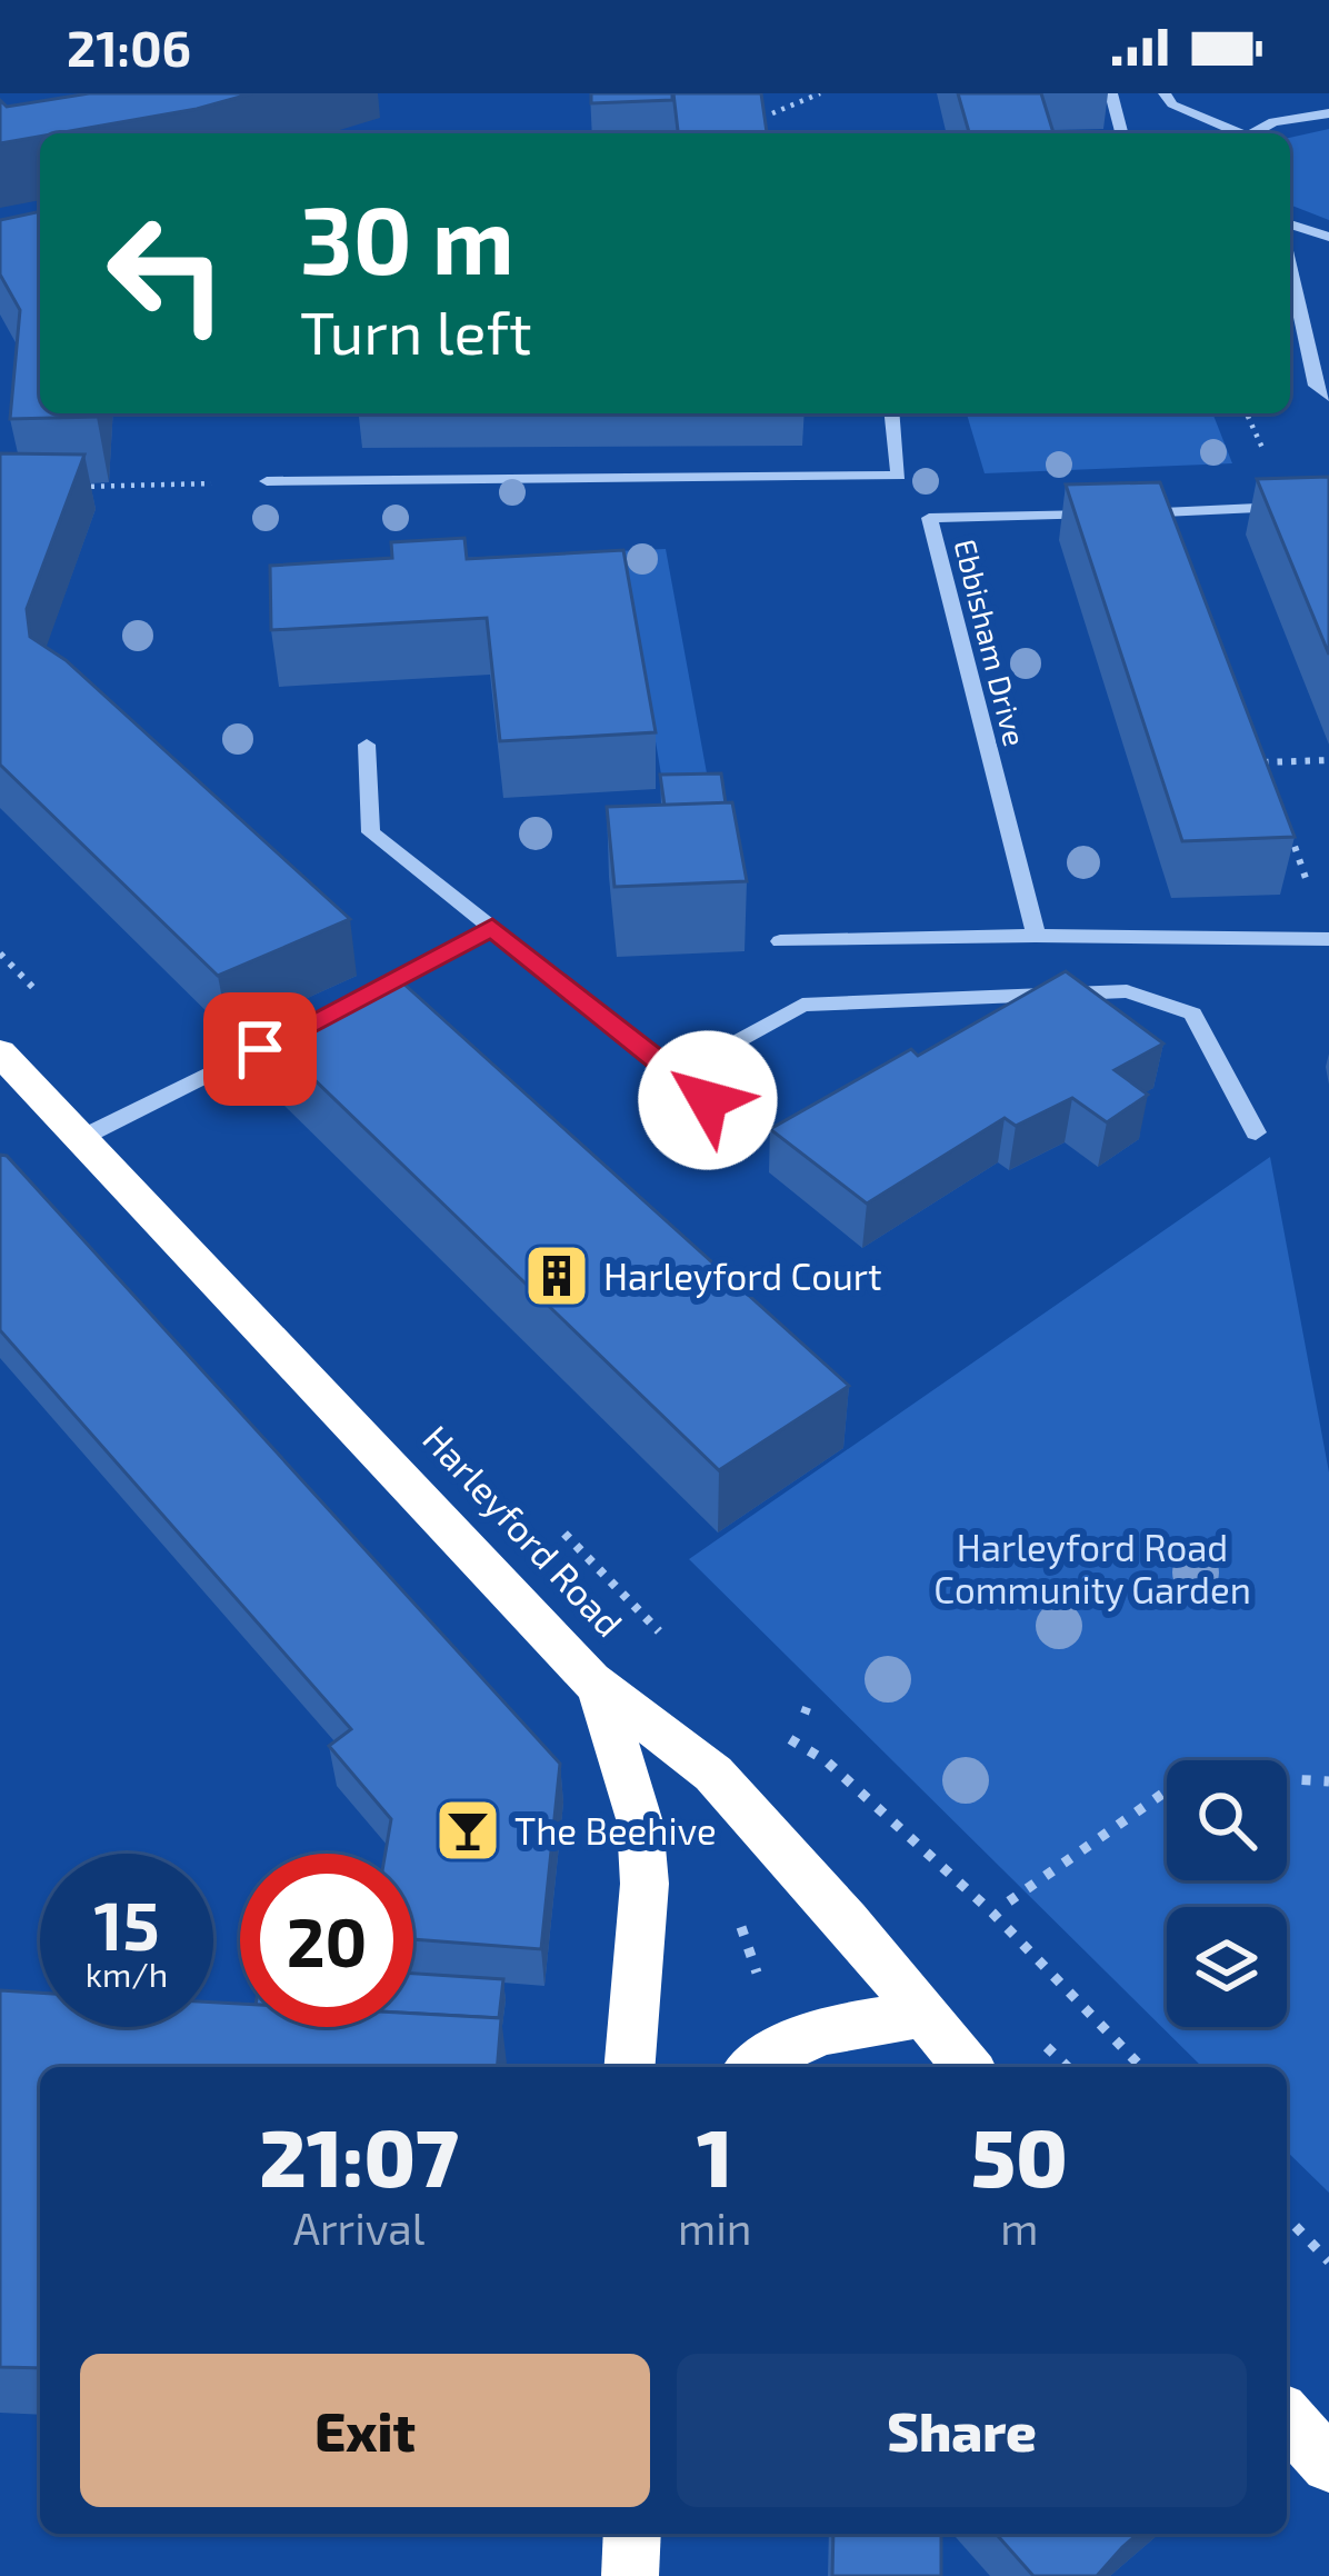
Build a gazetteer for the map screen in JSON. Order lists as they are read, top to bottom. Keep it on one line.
{"streets":{"highway":["Harleyford Road"],"street":["Ebbisham Drive"]},"parks":["Harleyford Road Community Garden"],"places":{"building":["Harleyford Court"],"bar":["The Beehive"]},"page":{"status":"21:06","turn":["30 m","Turn left"],"speed":"15 km/h","limit":"20","eta":["21:07","Arrival","1","min","50","m"],"buttons":["Exit","Share"]}}
